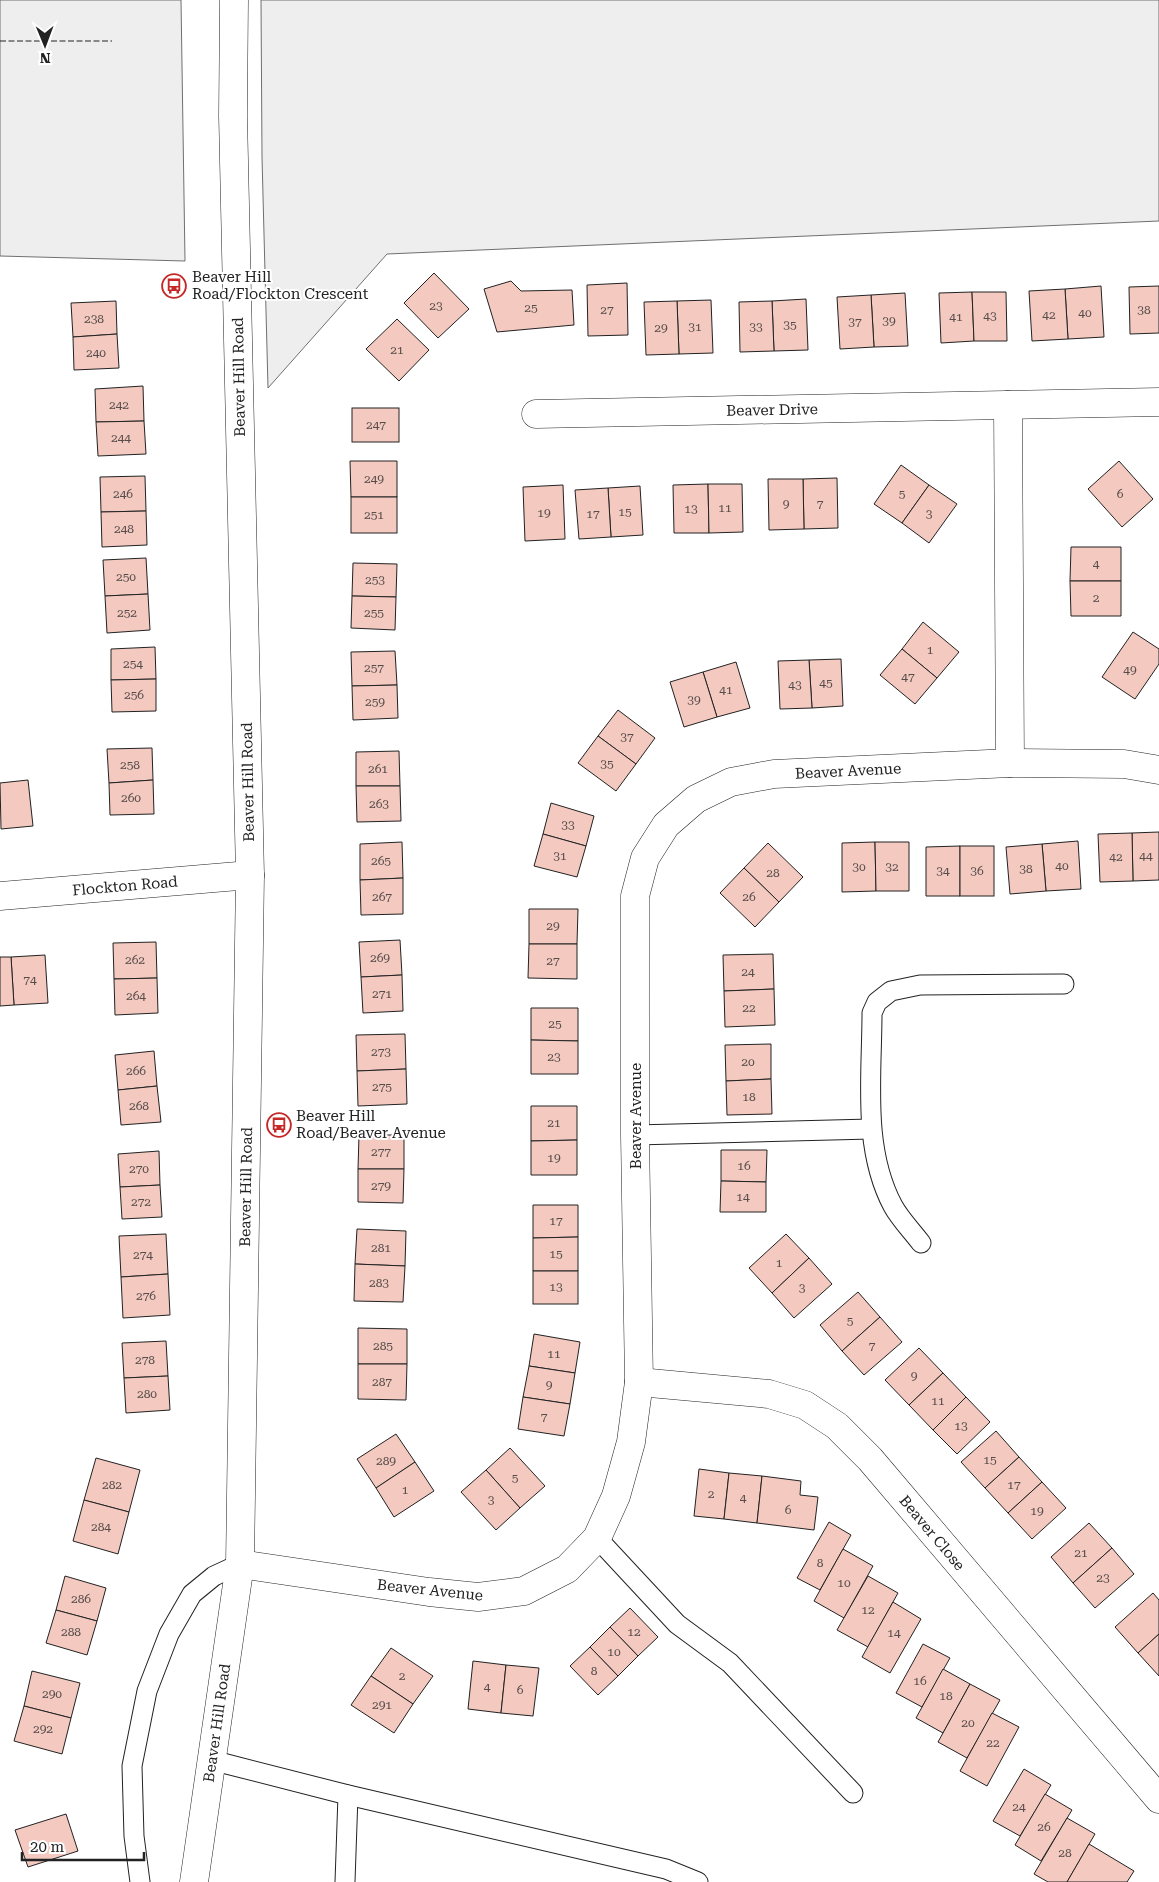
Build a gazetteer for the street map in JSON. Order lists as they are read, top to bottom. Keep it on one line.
{"streets":{"street":["Beaver Hill Road","Beaver Drive","Beaver Avenue","Flockton Road","Beaver Close"]},"crossings":[["Beaver Hill Road","Beaver Avenue"],["Beaver Hill Road","Flockton Road"],["Beaver Avenue","Beaver Close"]],"places":{"bus stop":["Beaver Hill Road/Flockton Crescent","Beaver Hill Road/Beaver Avenue"]},"house_numbers":["23","25","27","38","40","42","43","41","238","39","37","35","31","33","29","21","240","242","247","244","249","246","5","6","9","7","11","13","15","19","17","3","251","248","4","250","253","2","252","255","1","254","257","49","47","45","43","41","256","39","259","37","35","258","261","260","263","33","31","44","42","265","40","30","32","38","34","36","28","267","26","29","269","262","27","24","74","271","264","22","25","273","23","20","266","275","18","268","21","277","19","16","270","279","14","272","17","281","15","274","1","283","13","3","276","5","285","7","11","278","9","287","9","280","11","7","13","15","289","5","282","17","1","2","4","3","6","19","284","21","8","23","10","286","12","288","12","14","10","8","2","16","4","6","290","18","291","20","292","22","24","26","28"],"scale_bar":"20 m","north":"bottom"}
